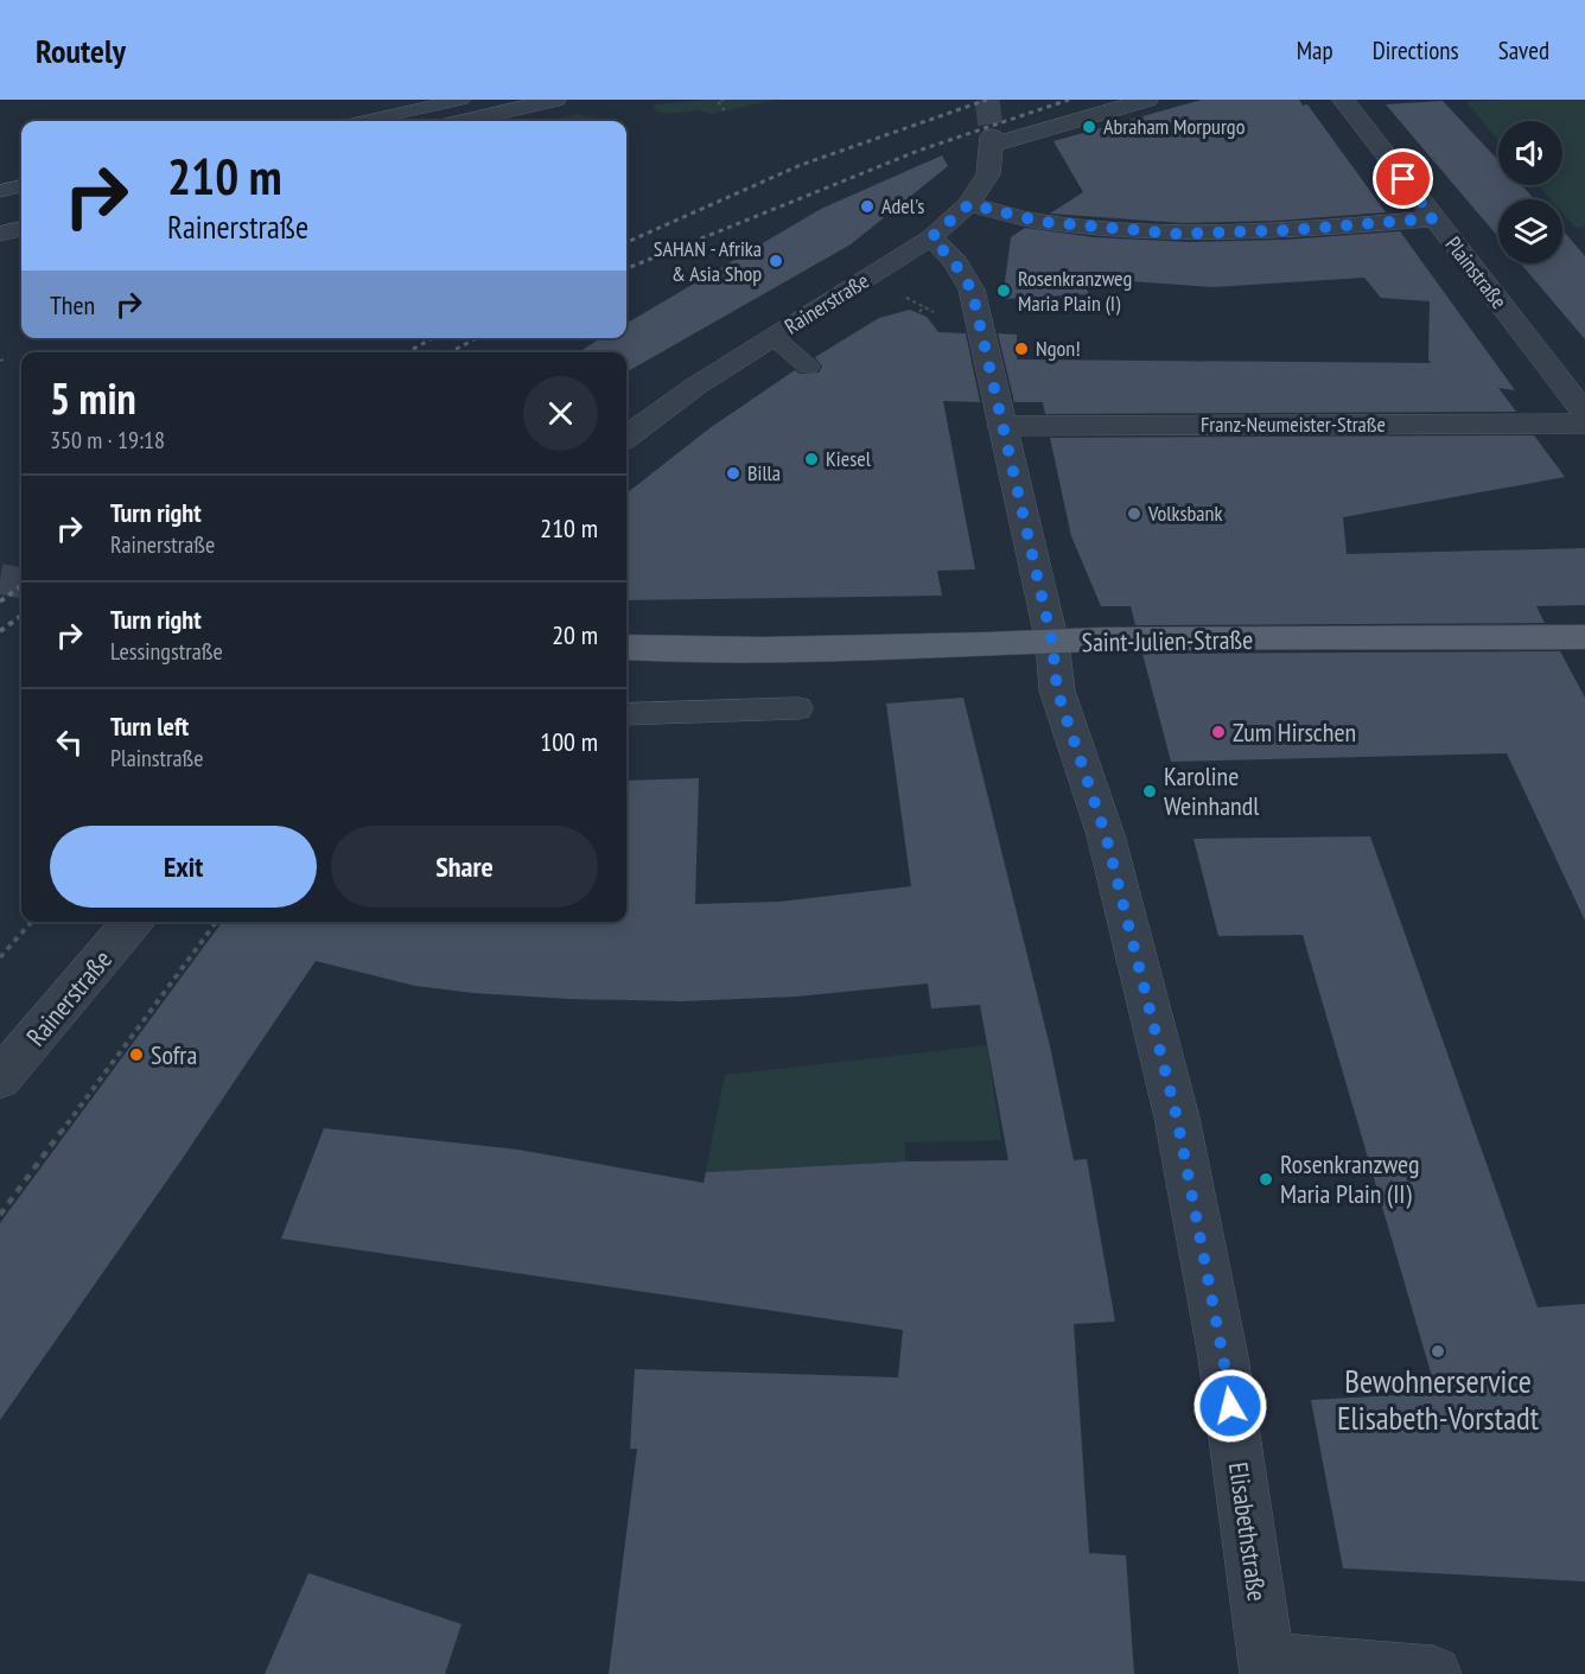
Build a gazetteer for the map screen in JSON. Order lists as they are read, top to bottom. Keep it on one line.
{"streets":{"main road":["Saint-Julien-Straße"],"street":["Plainstraße","Rainerstraße","Franz-Neumeister-Straße","Elisabethstraße"]},"crossings":[["Rainerstraße","Elisabethstraße"],["Franz-Neumeister-Straße","Elisabethstraße"],["Saint-Julien-Straße","Elisabethstraße"]],"places":["Abraham Morpurgo","Adel's","SAHAN - Afrika & Asia Shop","Rosenkranzweg Maria Plain (I)","Ngon!","Kiesel","Billa","Volksbank","Zum Hirschen","Karoline Weinhandl","Sofra","Rosenkranzweg Maria Plain (II)","Bewohnerservice Elisabeth-Vorstadt"],"page":{"header":"Routely","nav":["Map","Directions","Saved"],"turn":["210 m","Rainerstraße"],"then":"Then","heading":["5 min","350 m · 19:18"],"list":[{"name":"Turn right","note":"Rainerstraße","value":"210 m"},{"name":"Turn right","note":"Lessingstraße","value":"20 m"},{"name":"Turn left","note":"Plainstraße","value":"100 m"}],"buttons":["Exit","Share"]}}
